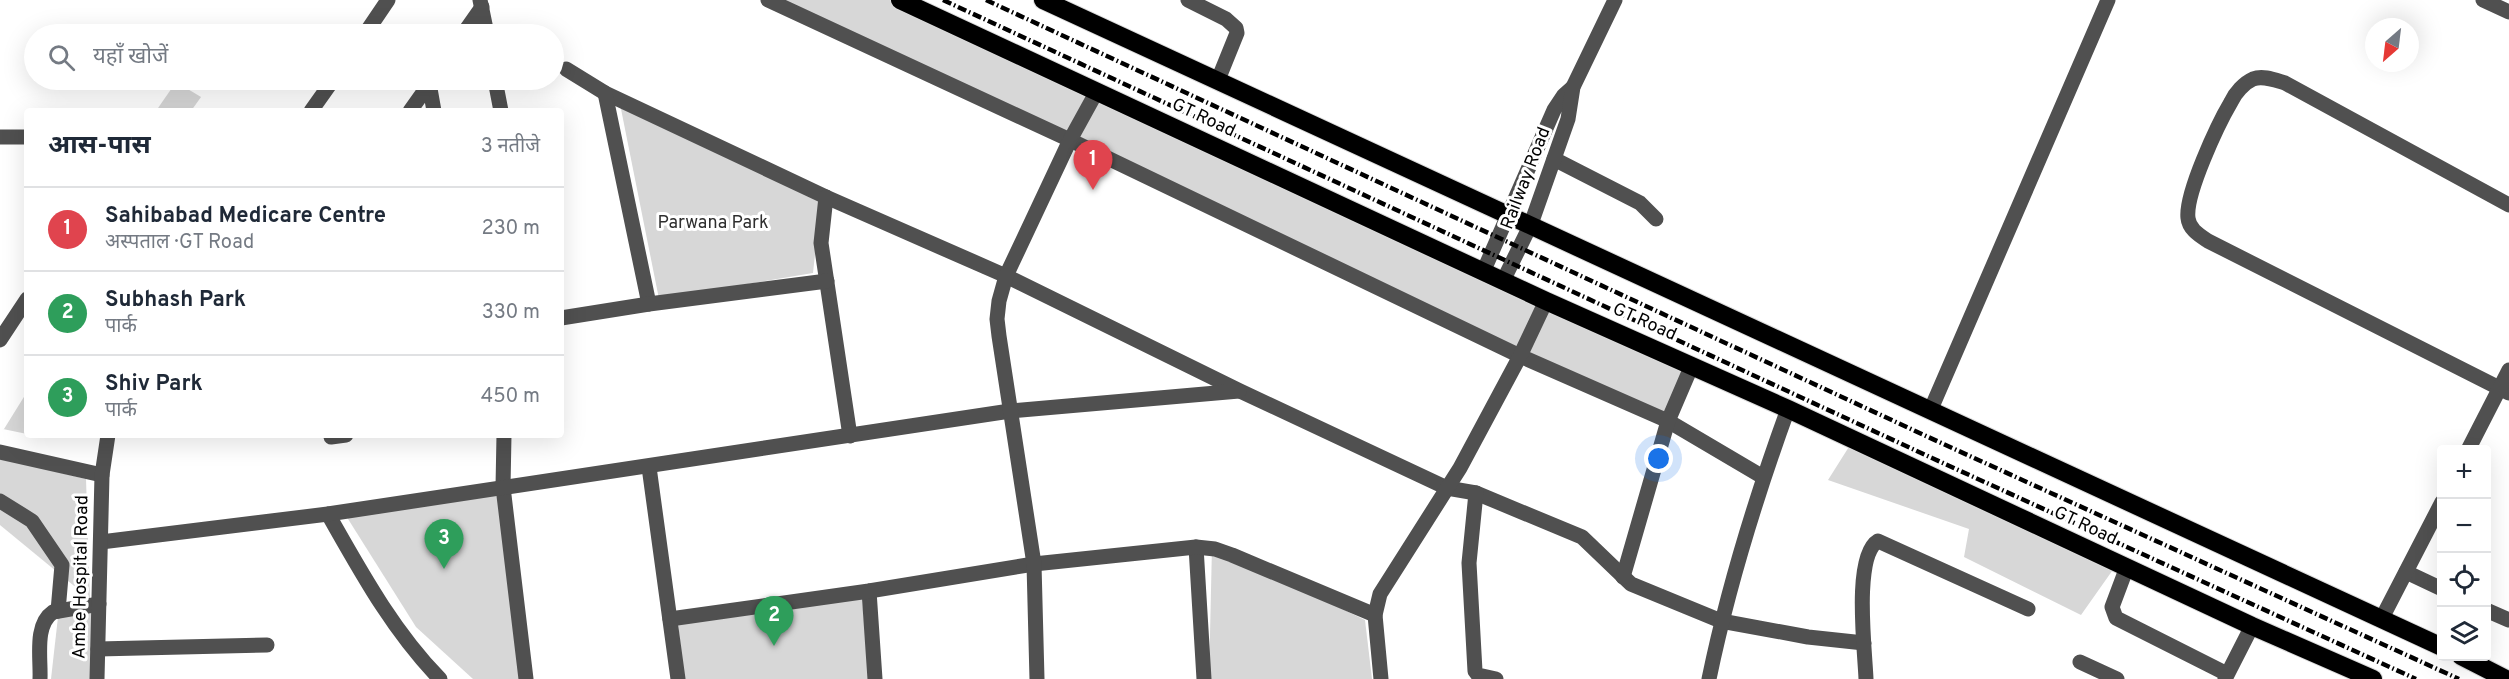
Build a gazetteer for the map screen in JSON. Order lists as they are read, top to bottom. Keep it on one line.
{"streets":{"highway":["GT Road"],"street":["Railway Road","Ambe Hospital Road"]},"crossings":[["GT Road","Railway Road"]],"parks":["Parwana Park"],"north":"bottom left","page":{"search":"यहाँ खोजें","heading":["आस-पास","3 नतीजे"],"pins":["1","3","2"],"list":[{"mark":"1","name":"Sahibabad Medicare Centre","note":"अस्पताल · GT Road","value":"230 m"},{"mark":"2","name":"Subhash Park","note":"पार्क","value":"330 m"},{"mark":"3","name":"Shiv Park","note":"पार्क","value":"450 m"}],"map_buttons":["+","−"]}}
